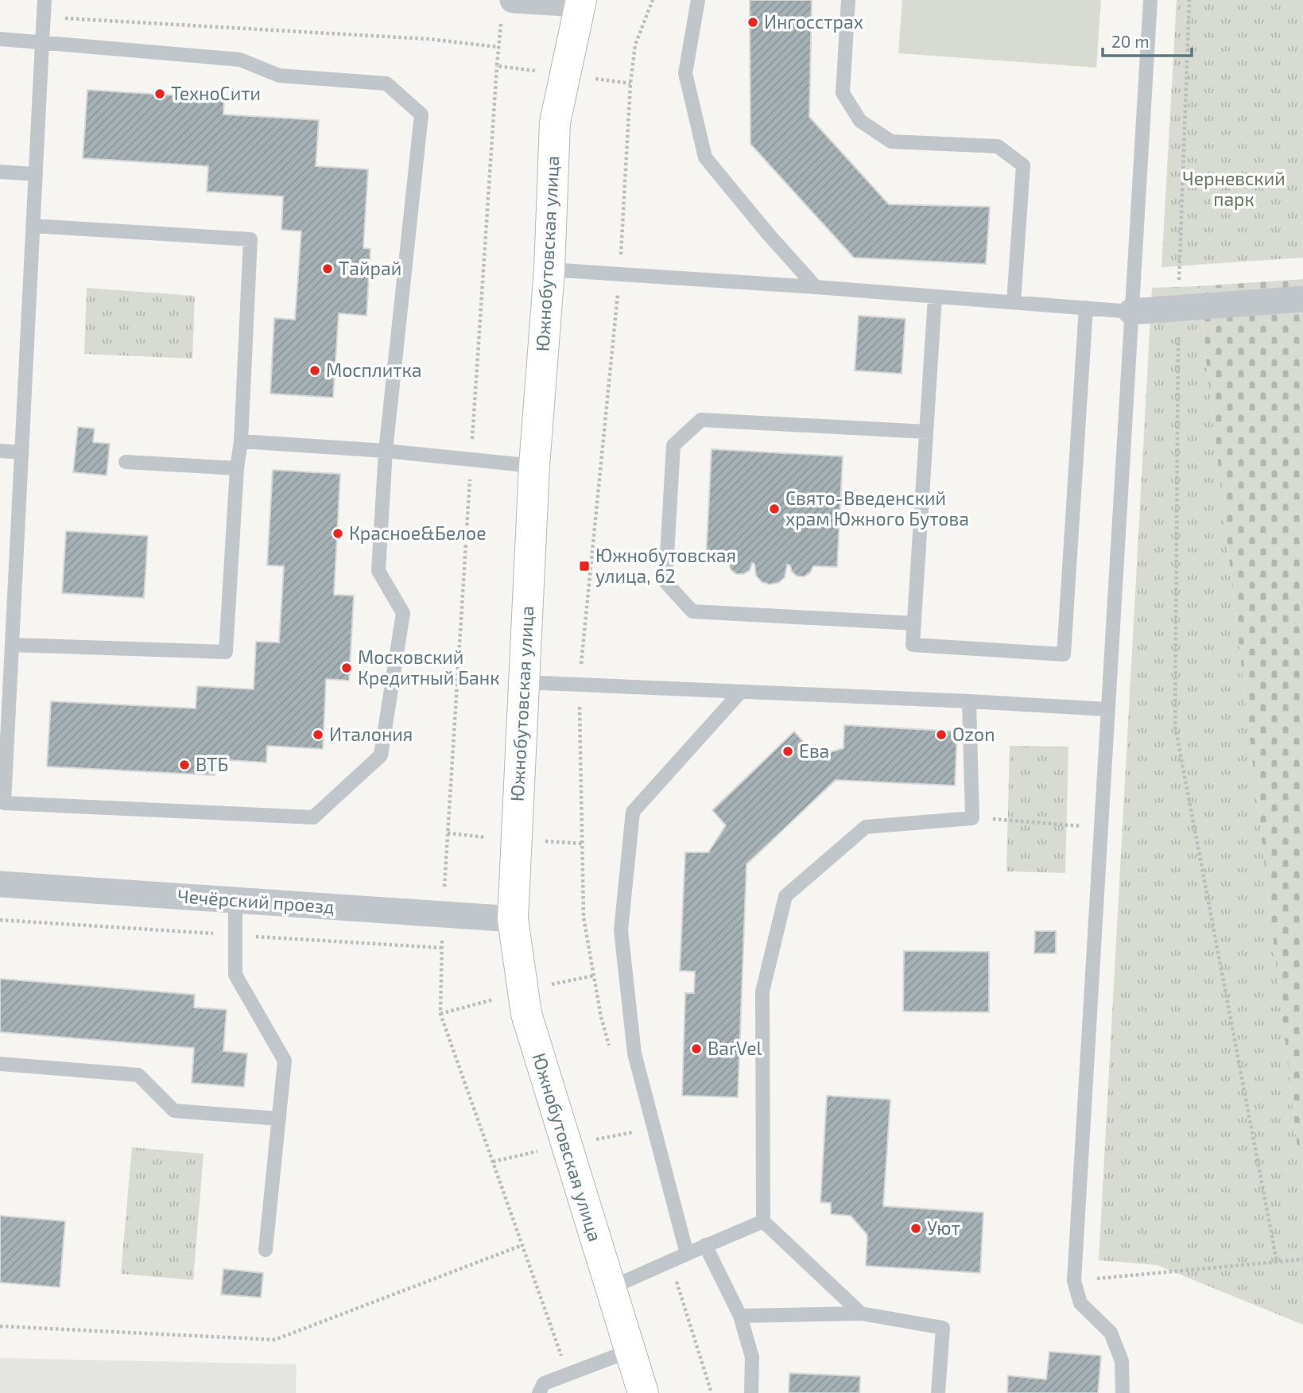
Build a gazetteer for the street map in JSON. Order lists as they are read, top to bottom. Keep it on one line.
{"streets":{"street":["Южнобутовская улица","Чечёрский проезд"]},"crossings":[["Южнобутовская улица","Чечёрский проезд"]],"parks":["Черневский парк"],"places":{"other":["Ингосстрах","ТехноСити","Тайрай","Мосплитка","Свято-Введенский храм Южного Бутова","Красное&Белое","Московский Кредитный Банк","Италония","Ozon","Ева","ВТБ","BarVel","Уют"],"transit":["Южнобутовская улица, 62"]},"scale_bar":"20 m"}
